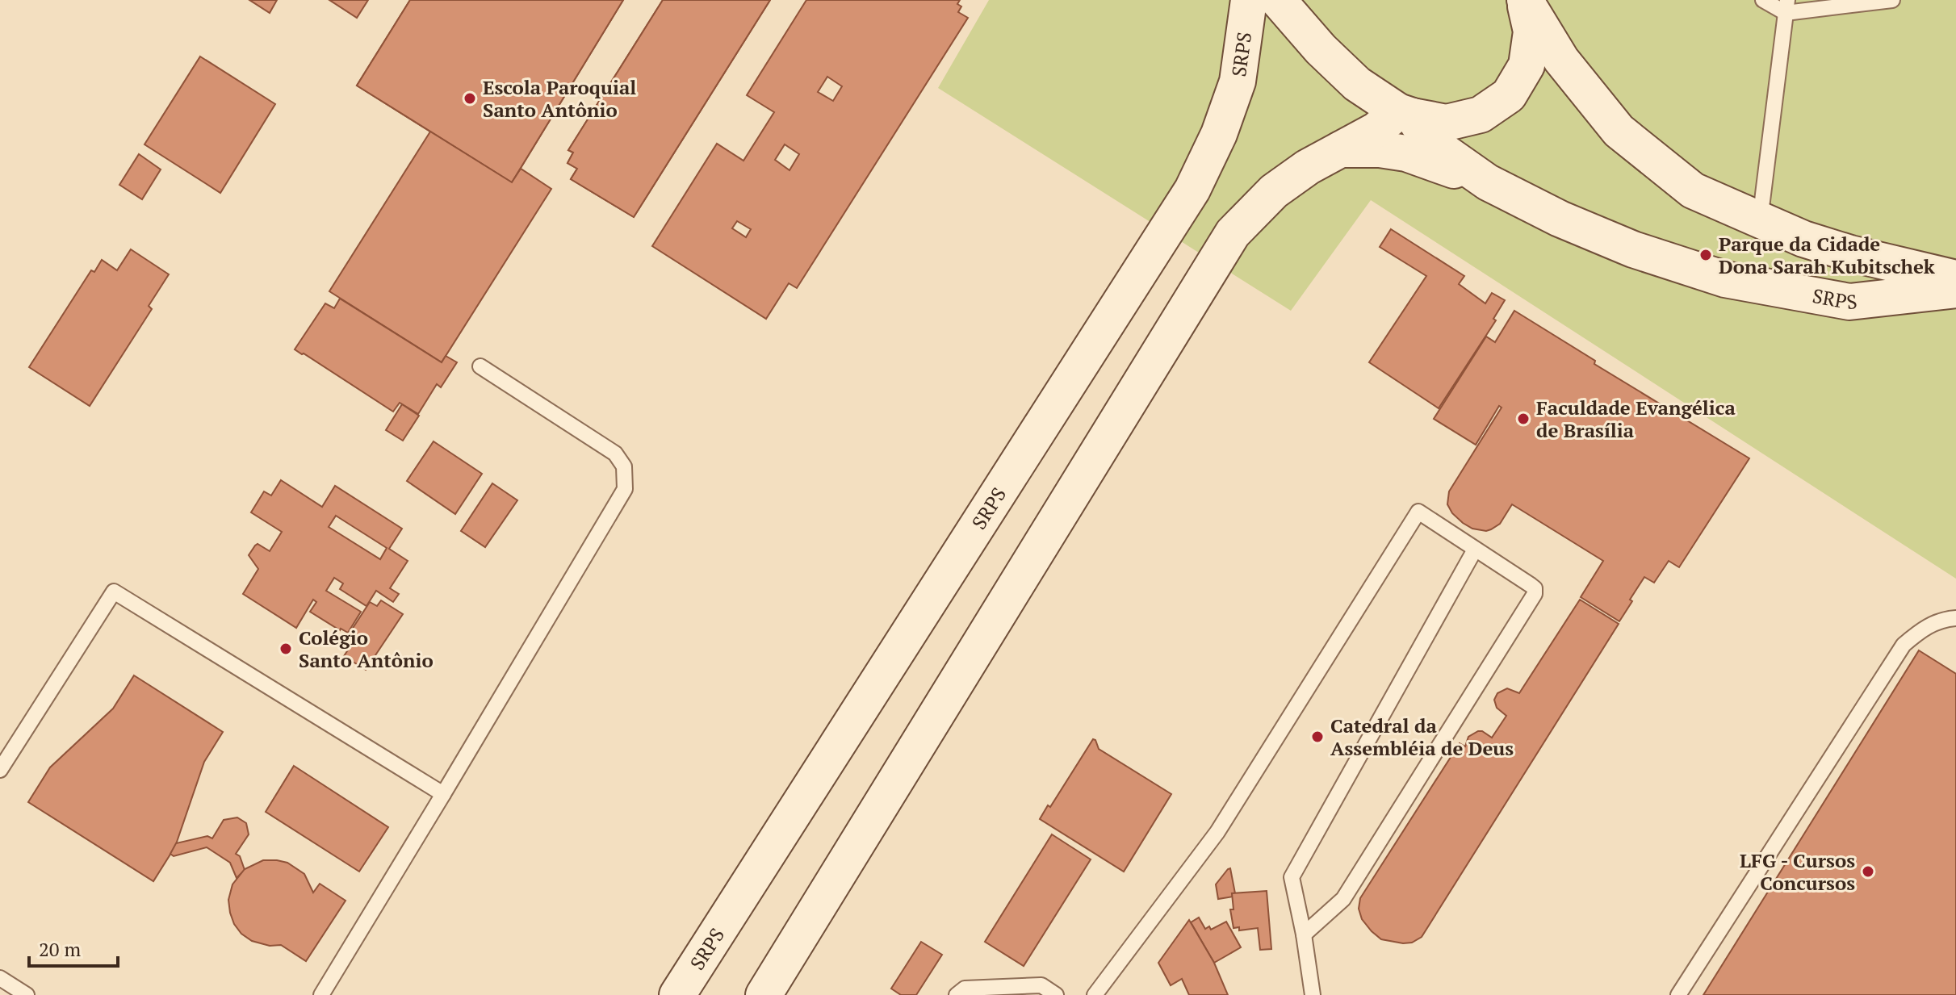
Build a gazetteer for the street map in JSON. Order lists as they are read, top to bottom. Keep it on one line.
{"streets":{"main road":["SRPS"]},"places":["Escola Paroquial Santo Antônio","Parque da Cidade Dona Sarah Kubitschek","Faculdade Evangélica de Brasília","Colégio Santo Antônio","Catedral da Assembléia de Deus","LFG - Cursos Concursos"],"scale_bar":"20 m"}
